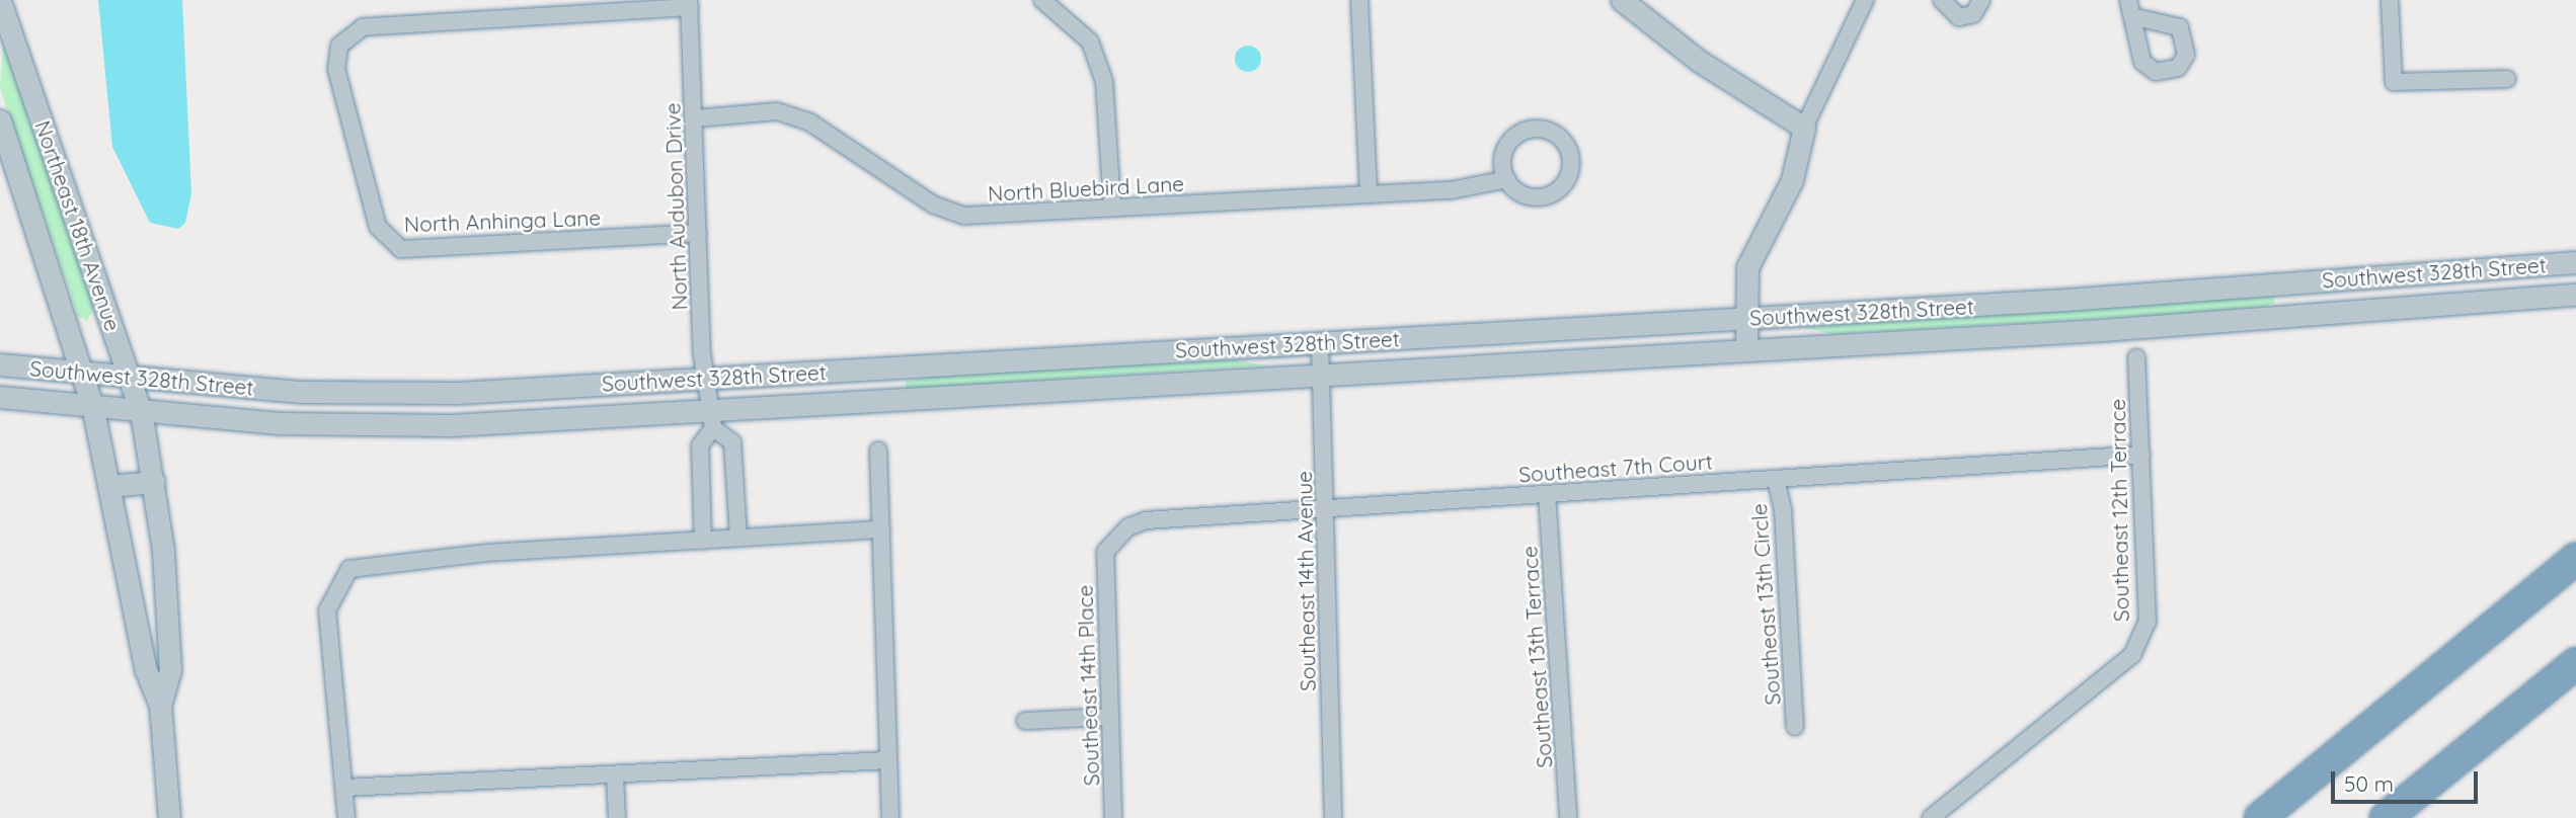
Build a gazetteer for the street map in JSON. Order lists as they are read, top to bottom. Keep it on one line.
{"streets":{"street":["North Bluebird Lane","North Audubon Drive","North Anhinga Lane","Northeast 18th Avenue","Southwest 328th Street","Southeast 7th Court","Southeast 12th Terrace","Southeast 14th Avenue","Southeast 13th Circle","Southeast 13th Terrace","Southeast 14th Place"]},"crossings":[["North Bluebird Lane","North Audubon Drive"],["North Audubon Drive","North Anhinga Lane"],["North Audubon Drive","Southwest 328th Street"],["Northeast 18th Avenue","Southwest 328th Street"],["Southwest 328th Street","Southeast 14th Avenue"],["Southeast 7th Court","Southeast 12th Terrace"],["Southeast 7th Court","Southeast 14th Avenue"],["Southeast 7th Court","Southeast 13th Circle"],["Southeast 7th Court","Southeast 13th Terrace"],["Southeast 7th Court","Southeast 14th Place"]],"scale_bar":"50 m"}
